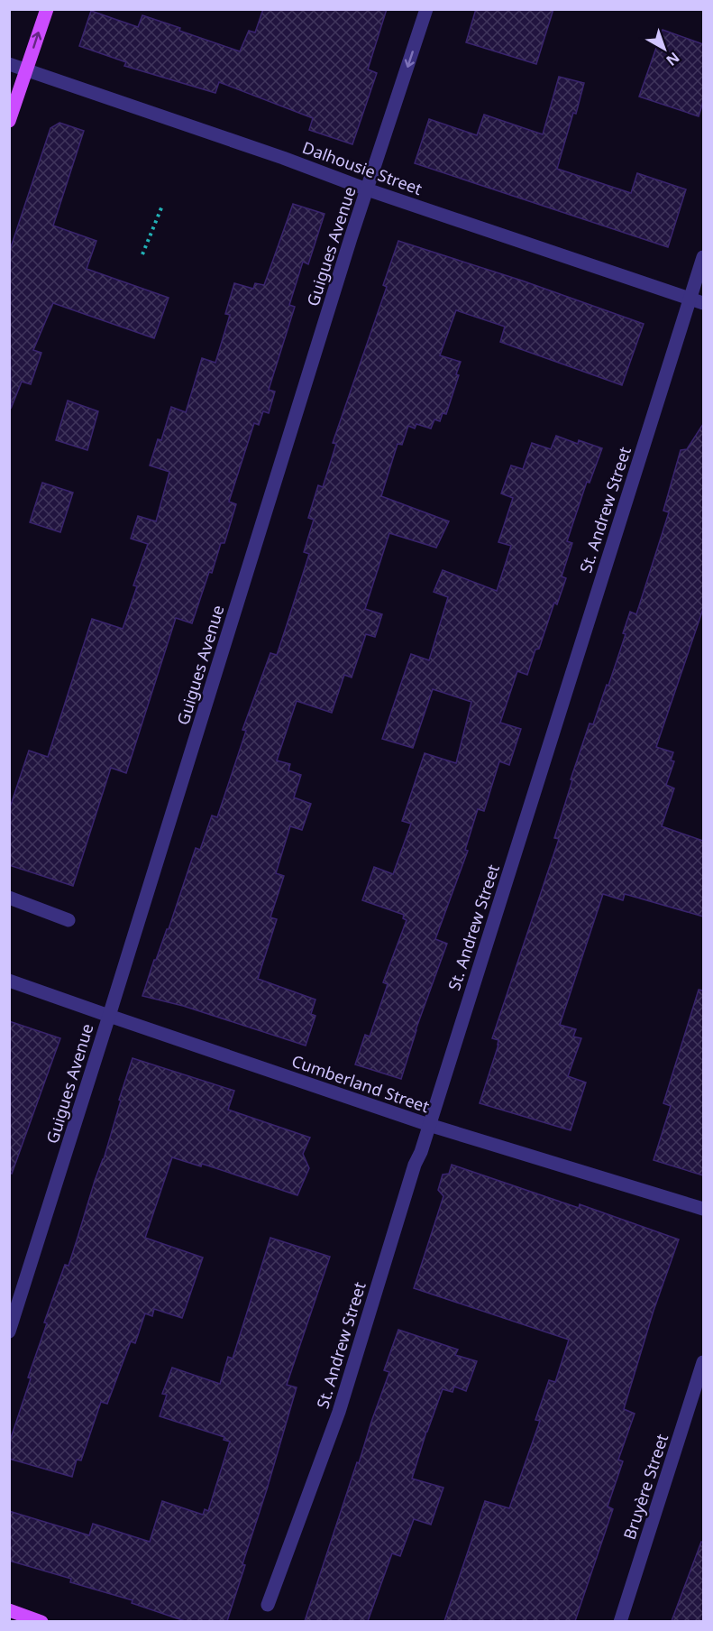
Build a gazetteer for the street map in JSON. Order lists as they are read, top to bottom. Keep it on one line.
{"streets":{"street":["Dalhousie Street","Guigues Avenue","St. Andrew Street","Cumberland Street","Bruyère Street"]},"crossings":[["Dalhousie Street","Guigues Avenue"],["Dalhousie Street","St. Andrew Street"],["Guigues Avenue","Cumberland Street"],["St. Andrew Street","Cumberland Street"]],"north":"bottom right"}
